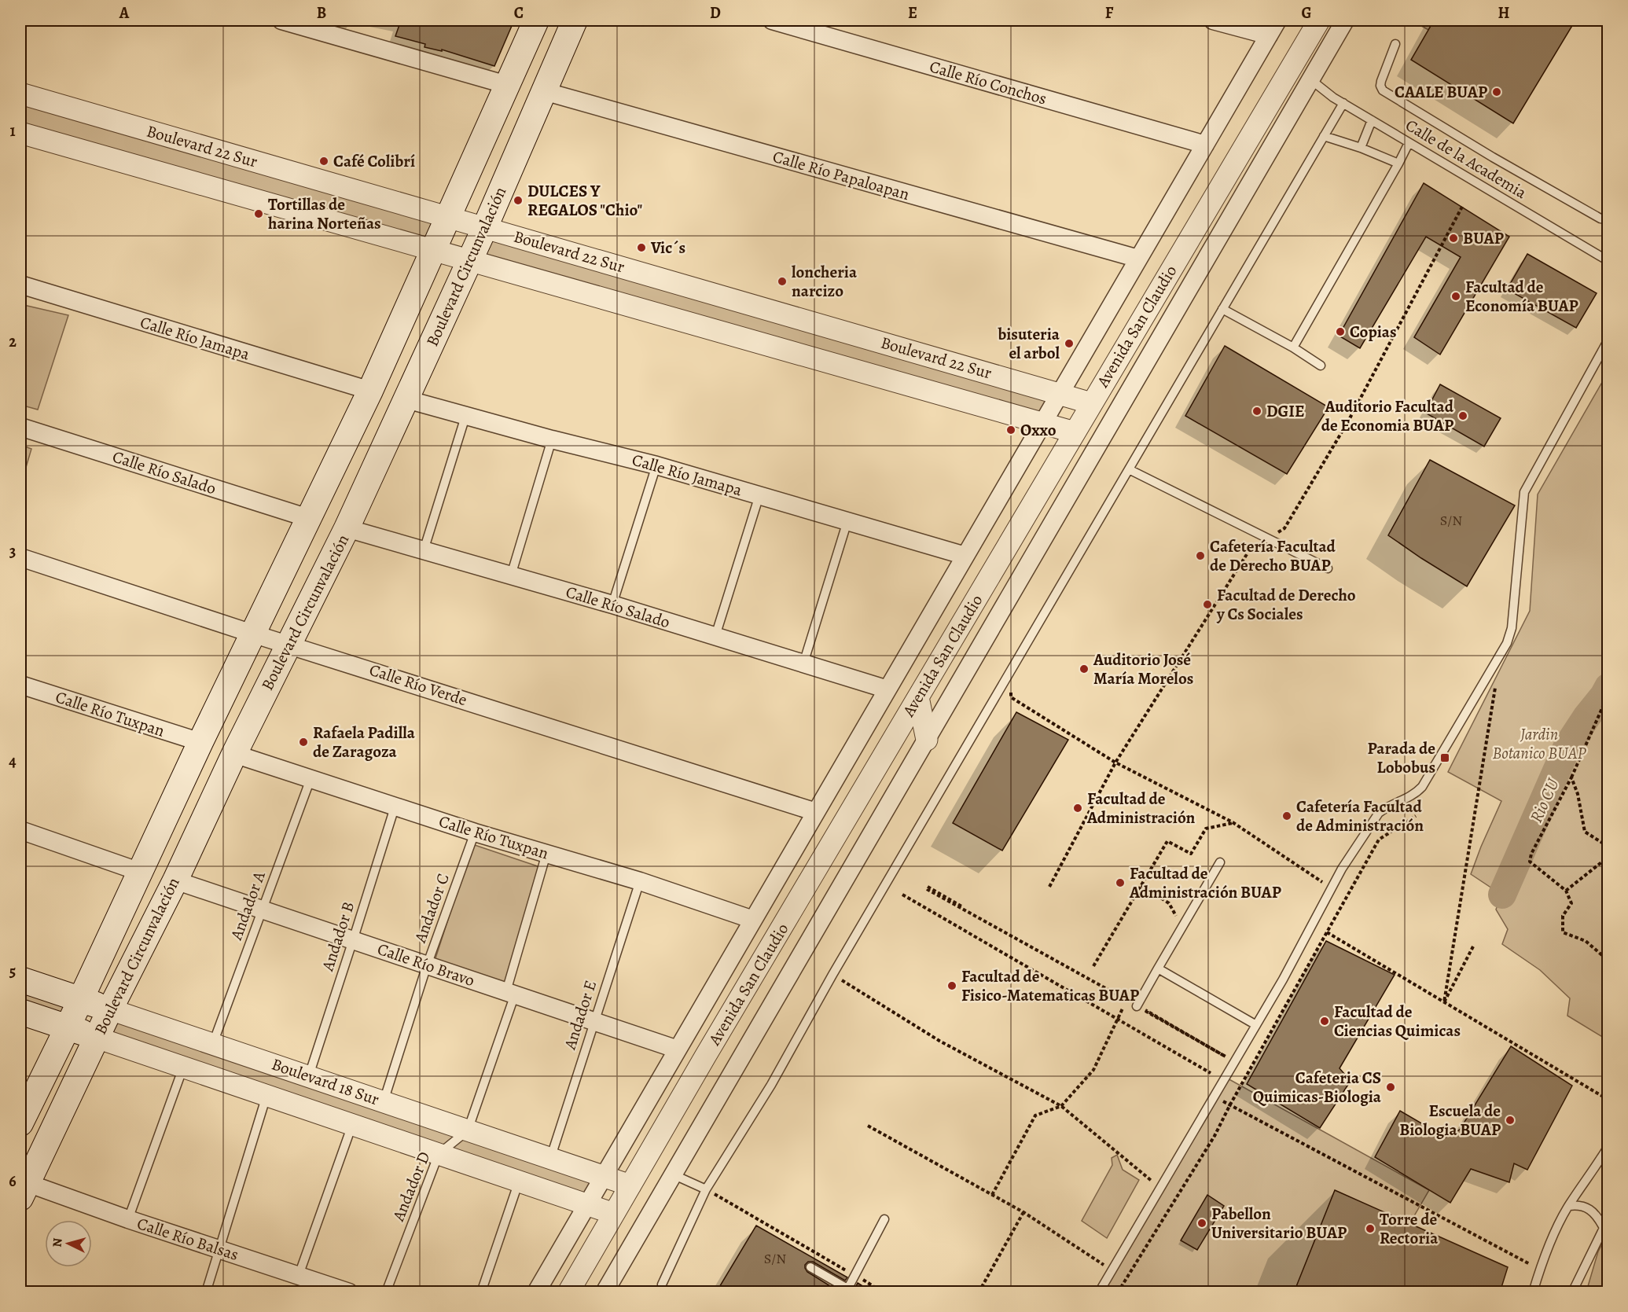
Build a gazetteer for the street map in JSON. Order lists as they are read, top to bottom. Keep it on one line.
{"streets":{"main road":["Boulevard Circunvalación","Boulevard 18 Sur"],"street":["Calle Río Conchos","Boulevard 22 Sur","Calle Río Papaloapan","Avenida San Claudio","Calle Río Jamapa","Calle Río Salado","Calle Río Verde","Calle Río Tuxpan","Calle Río Bravo","Calle Río Balsas"],"lane":["Calle de la Academia","Andador A","Andador C","Andador B","Andador E","Andador D"]},"crossings":[["Calle Río Conchos","Avenida San Claudio"],["Boulevard 22 Sur","Boulevard Circunvalación"],["Boulevard 22 Sur","Avenida San Claudio"],["Calle de la Academia","Avenida San Claudio"],["Calle Río Papaloapan","Boulevard Circunvalación"],["Calle Río Papaloapan","Avenida San Claudio"],["Boulevard Circunvalación","Calle Río Jamapa"],["Boulevard Circunvalación","Calle Río Salado"],["Boulevard Circunvalación","Calle Río Verde"],["Boulevard Circunvalación","Calle Río Tuxpan"],["Boulevard Circunvalación","Calle Río Bravo"],["Boulevard Circunvalación","Boulevard 18 Sur"],["Boulevard Circunvalación","Calle Río Balsas"],["Avenida San Claudio","Calle Río Jamapa"],["Avenida San Claudio","Calle Río Salado"],["Avenida San Claudio","Calle Río Verde"],["Avenida San Claudio","Calle Río Tuxpan"],["Avenida San Claudio","Calle Río Bravo"],["Avenida San Claudio","Boulevard 18 Sur"],["Calle Río Tuxpan","Andador A"],["Calle Río Tuxpan","Andador C"],["Calle Río Tuxpan","Andador B"],["Calle Río Tuxpan","Andador E"],["Andador A","Calle Río Bravo"],["Andador A","Boulevard 18 Sur"],["Andador C","Calle Río Bravo"],["Andador C","Boulevard 18 Sur"],["Andador B","Calle Río Bravo"],["Andador B","Boulevard 18 Sur"],["Calle Río Bravo","Andador E"],["Andador E","Boulevard 18 Sur"],["Boulevard 18 Sur","Andador D"]],"water":["Rio CU"],"parks":["Jardin Botanico BUAP"],"places":{"other":["CAALE BUAP","Café Colibrí","DULCES Y REGALOS \"Chio\"","Tortillas de harina Norteñas","BUAP","Vic´s","loncheria narcizo","Facultad de Economía BUAP","Copias","bisuteria el arbol","DGIE","Auditorio Facultad de Economia BUAP","Oxxo","Cafetería Facultad de Derecho BUAP","Facultad de Derecho y Cs Sociales","Auditorio José María Morelos","Rafaela Padilla de Zaragoza","Facultad de Administración","Cafetería Facultad de Administración","Facultad de Administración BUAP","Facultad de Fisico-Matematicas BUAP","Facultad de Ciencias Quimicas","Cafeteria CS Quimicas-Biologia","Escuela de Biologia BUAP","Pabellon Universitario BUAP","Torre de Rectoria"],"transit":["Parada de Lobobus"]},"house_numbers":["S/N","S/N"],"north":"left","grid":{"columns":["A","B","C","D","E","F","G","H"],"rows":["1","2","3","4","5","6"]}}
